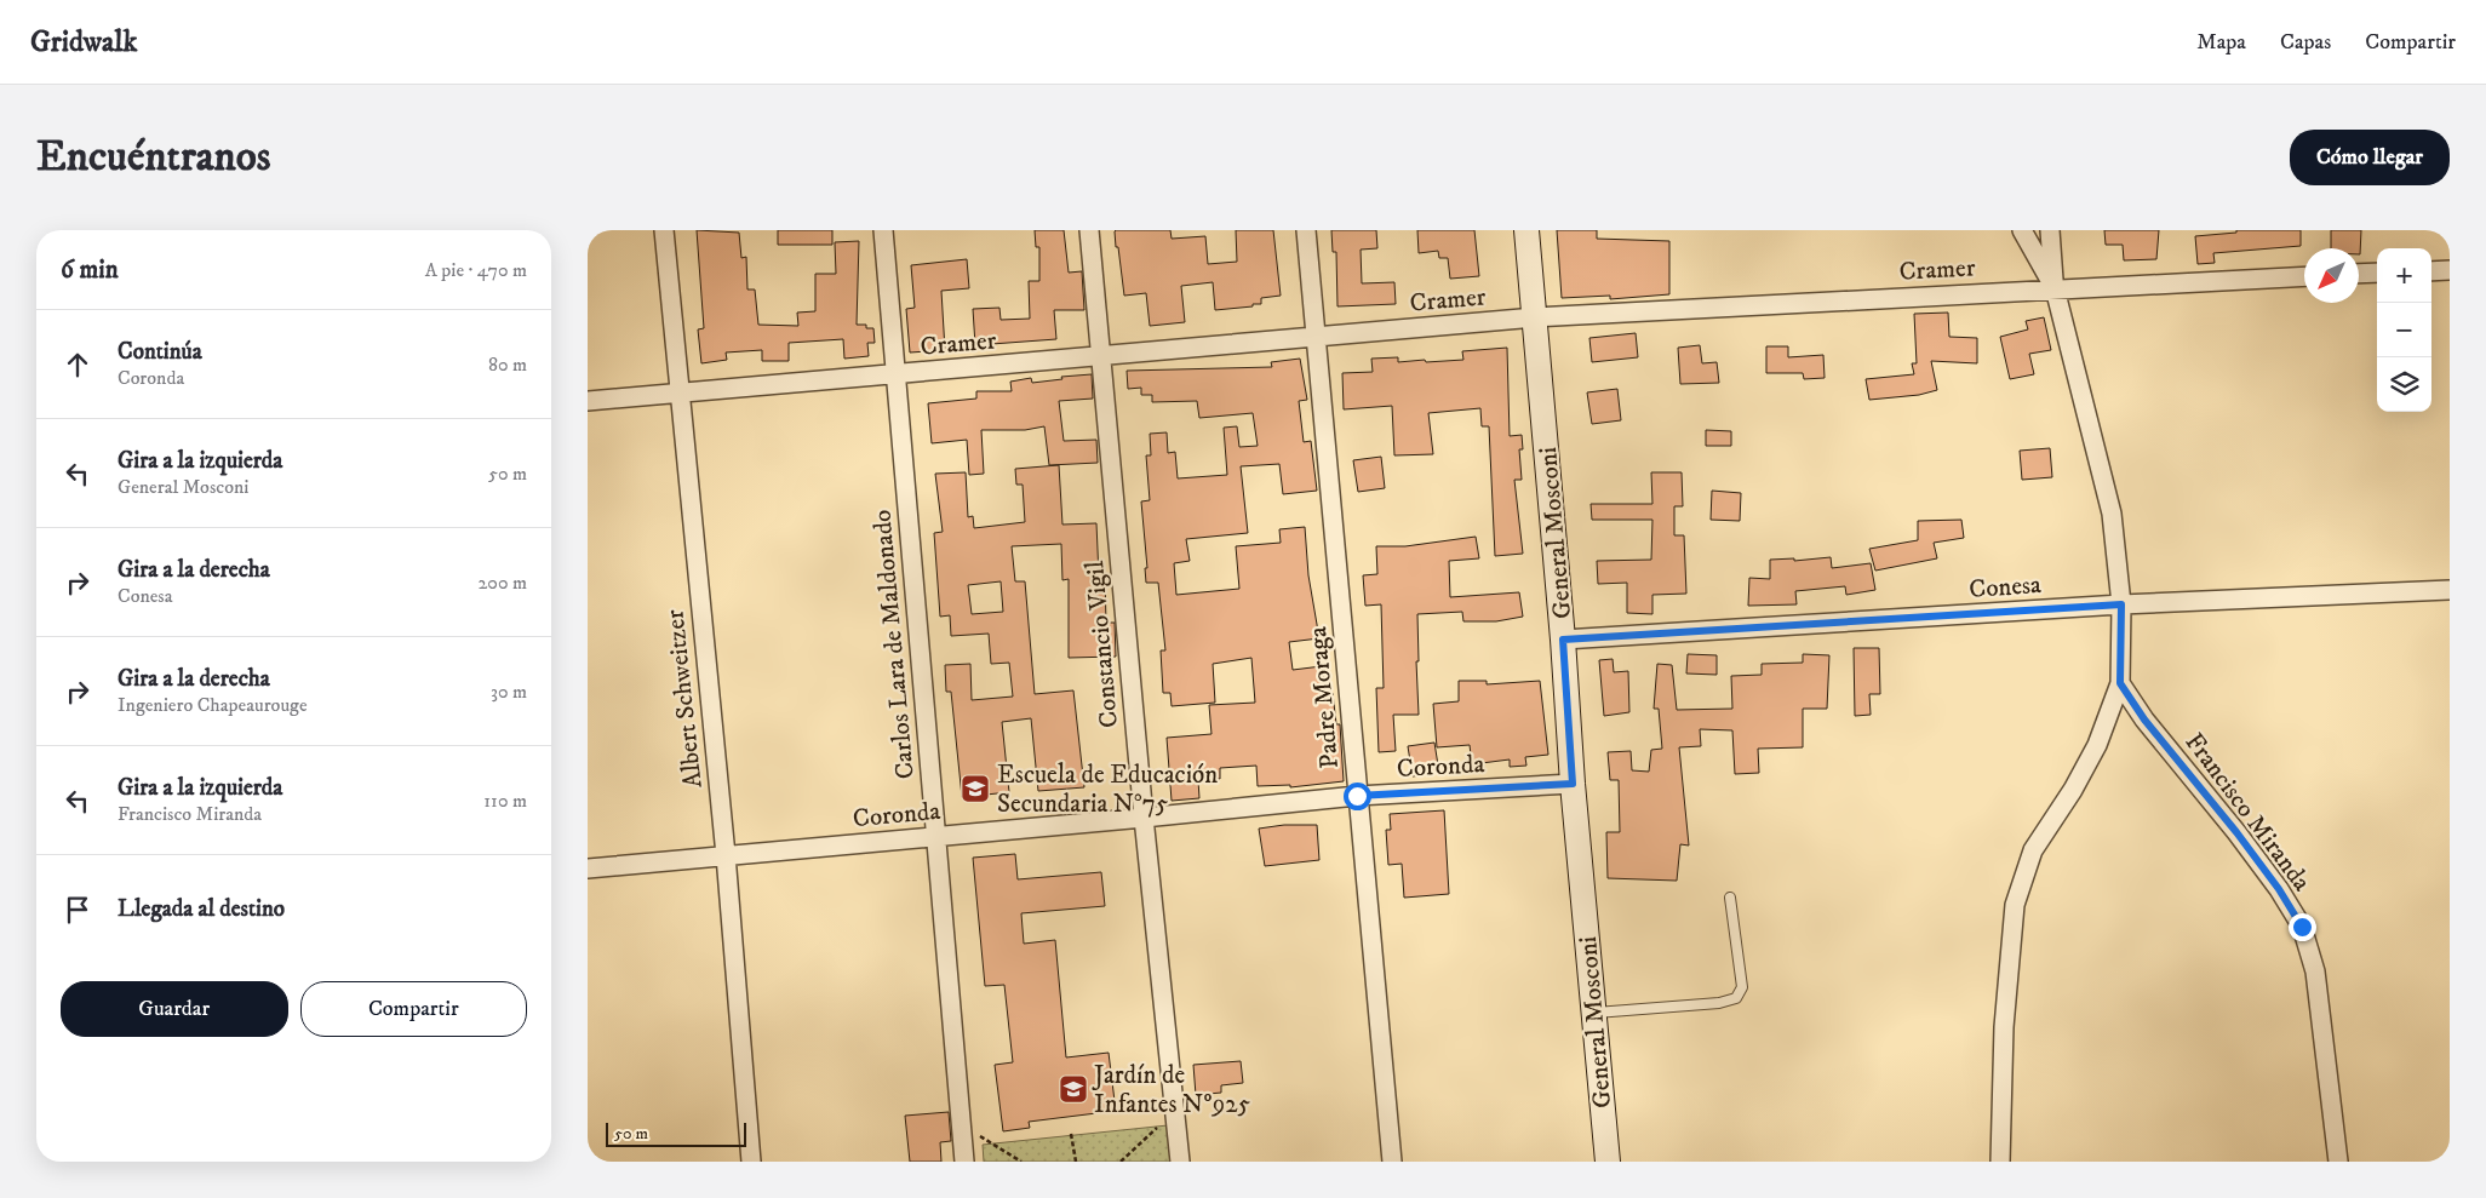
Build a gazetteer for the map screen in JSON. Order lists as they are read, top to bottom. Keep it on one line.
{"streets":{"street":["Cramer","General Mosconi","Conesa","Carlos Lara de Maldonado","Constancio Vigil","Padre Moraga","Albert Schweitzer","Coronda","Francisco Miranda"]},"crossings":[["Cramer","General Mosconi"],["Cramer","Carlos Lara de Maldonado"],["Cramer","Constancio Vigil"],["Cramer","Padre Moraga"],["Cramer","Albert Schweitzer"],["General Mosconi","Conesa"],["General Mosconi","Coronda"],["Carlos Lara de Maldonado","Coronda"],["Constancio Vigil","Coronda"],["Padre Moraga","Coronda"],["Albert Schweitzer","Coronda"]],"places":{"school or university":["Escuela de Educación Secundaria N°75","Jardín de Infantes Nº925"]},"scale_bar":"50 m","north":"bottom left","page":{"header":"Gridwalk","nav":["Mapa","Capas","Compartir"],"buttons":["Cómo llegar",["Guardar","Compartir"]],"title":"Encuéntranos","heading":["6 min","A pie · 470 m"],"map_buttons":["+","−"],"list":[["Continúa","Coronda","80 m"],["Gira a la izquierda","General Mosconi","50 m"],["Gira a la derecha","Conesa","200 m"],["Gira a la derecha","Ingeniero Chapeaurouge","30 m"],["Gira a la izquierda","Francisco Miranda","110 m"],"Llegada al destino"],"scale":"50 m"}}
